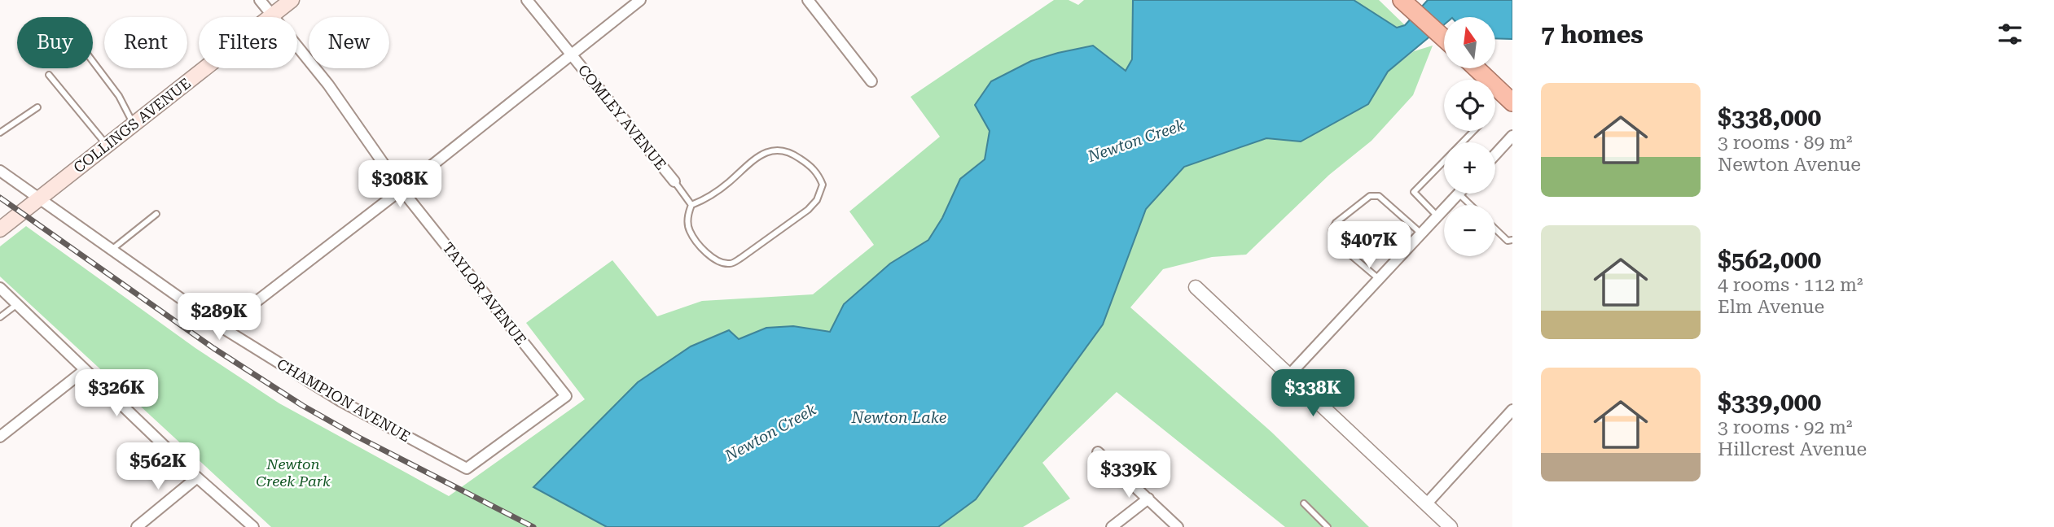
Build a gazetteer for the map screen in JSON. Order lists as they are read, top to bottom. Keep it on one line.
{"streets":{"main road":["COLLINGS AVENUE"],"street":["COMLEY AVENUE","TAYLOR AVENUE","CHAMPION AVENUE"]},"crossings":[["COLLINGS AVENUE","TAYLOR AVENUE"],["COLLINGS AVENUE","CHAMPION AVENUE"],["TAYLOR AVENUE","CHAMPION AVENUE"]],"water":["Newton Creek","Newton Lake"],"parks":["Newton Creek Park"],"north":"top","page":{"heading":"7 homes","map_buttons":["+","−"],"chip":["Buy","Rent","Filters","New"],"list":[{"name":"$338,000","note":"3 rooms · 89 m² · Newton Avenue"},{"name":"$562,000","note":"4 rooms · 112 m² · Elm Avenue"},{"name":"$339,000","note":"3 rooms · 92 m² · Hillcrest Avenue"}],"price":["$308K","$407K","$289K","$326K","$338K","$562K","$339K"]}}
